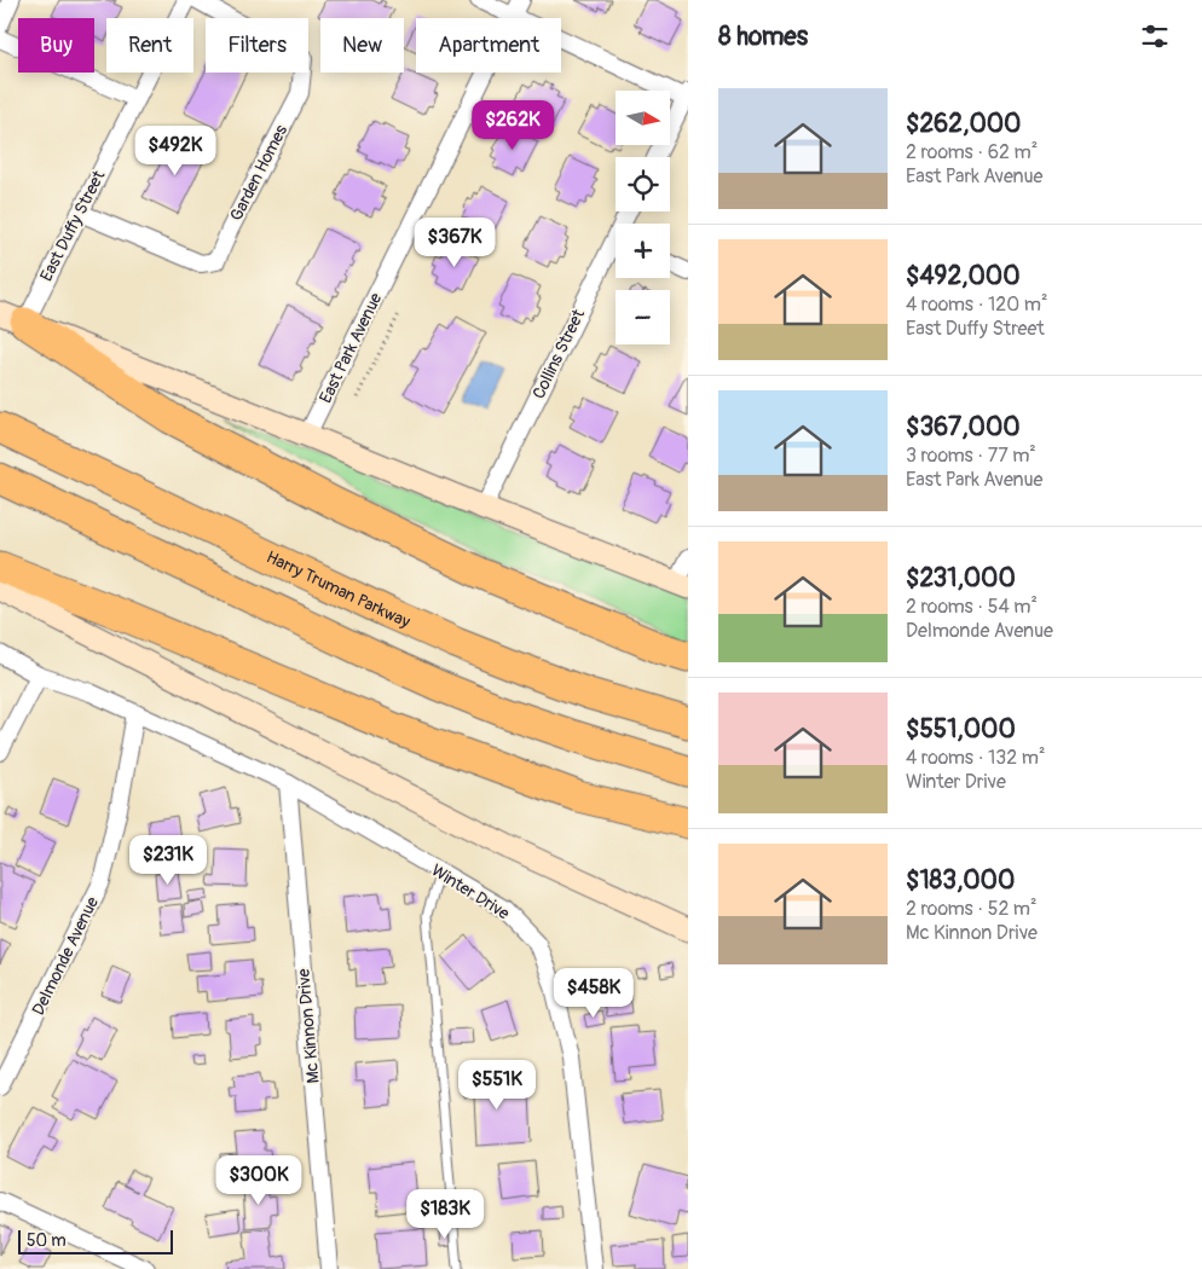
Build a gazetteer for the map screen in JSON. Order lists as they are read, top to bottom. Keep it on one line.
{"streets":{"highway":["Harry Truman Parkway"],"street":["Garden Homes","East Duffy Street","East Park Avenue","Collins Street","Winter Drive","Delmonde Avenue","Mc Kinnon Drive"]},"crossings":[["Garden Homes","East Duffy Street"],["Winter Drive","Delmonde Avenue"],["Winter Drive","Mc Kinnon Drive"]],"scale_bar":"50 m","north":"right","page":{"heading":"8 homes","chip":["Buy","Rent","Filters","New","Apartment"],"list":[{"name":"$262,000","note":"2 rooms · 62 m² · East Park Avenue"},{"name":"$492,000","note":"4 rooms · 120 m² · East Duffy Street"},{"name":"$367,000","note":"3 rooms · 77 m² · East Park Avenue"},{"name":"$231,000","note":"2 rooms · 54 m² · Delmonde Avenue"},{"name":"$551,000","note":"4 rooms · 132 m² · Winter Drive"},{"name":"$183,000","note":"2 rooms · 52 m² · Mc Kinnon Drive"}],"map_buttons":["+","−"],"price":["$262K","$492K","$367K","$231K","$458K","$551K","$300K","$183K"],"scale":"50 m"}}
